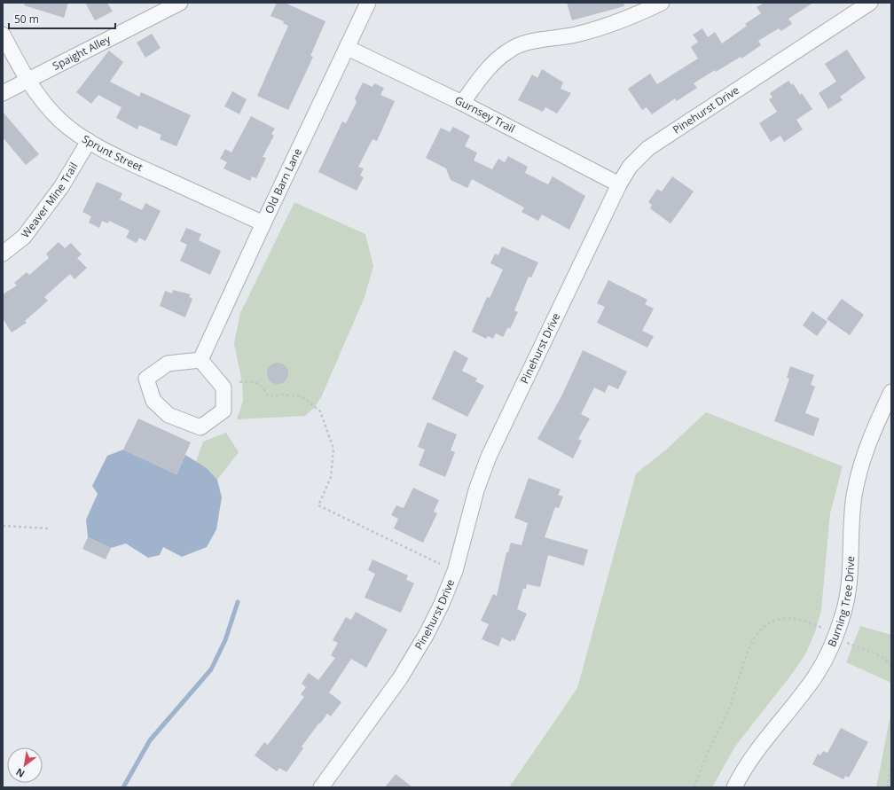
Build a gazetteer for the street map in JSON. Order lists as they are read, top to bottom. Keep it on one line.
{"streets":{"street":["Spaight Alley","Pinehurst Drive","Gurnsey Trail","Sprunt Street","Old Barn Lane","Weaver Mine Trail","Burning Tree Drive"]},"crossings":[["Spaight Alley","Sprunt Street"],["Pinehurst Drive","Gurnsey Trail"],["Gurnsey Trail","Old Barn Lane"],["Sprunt Street","Old Barn Lane"],["Sprunt Street","Weaver Mine Trail"]],"scale_bar":"50 m","north":"bottom left"}
